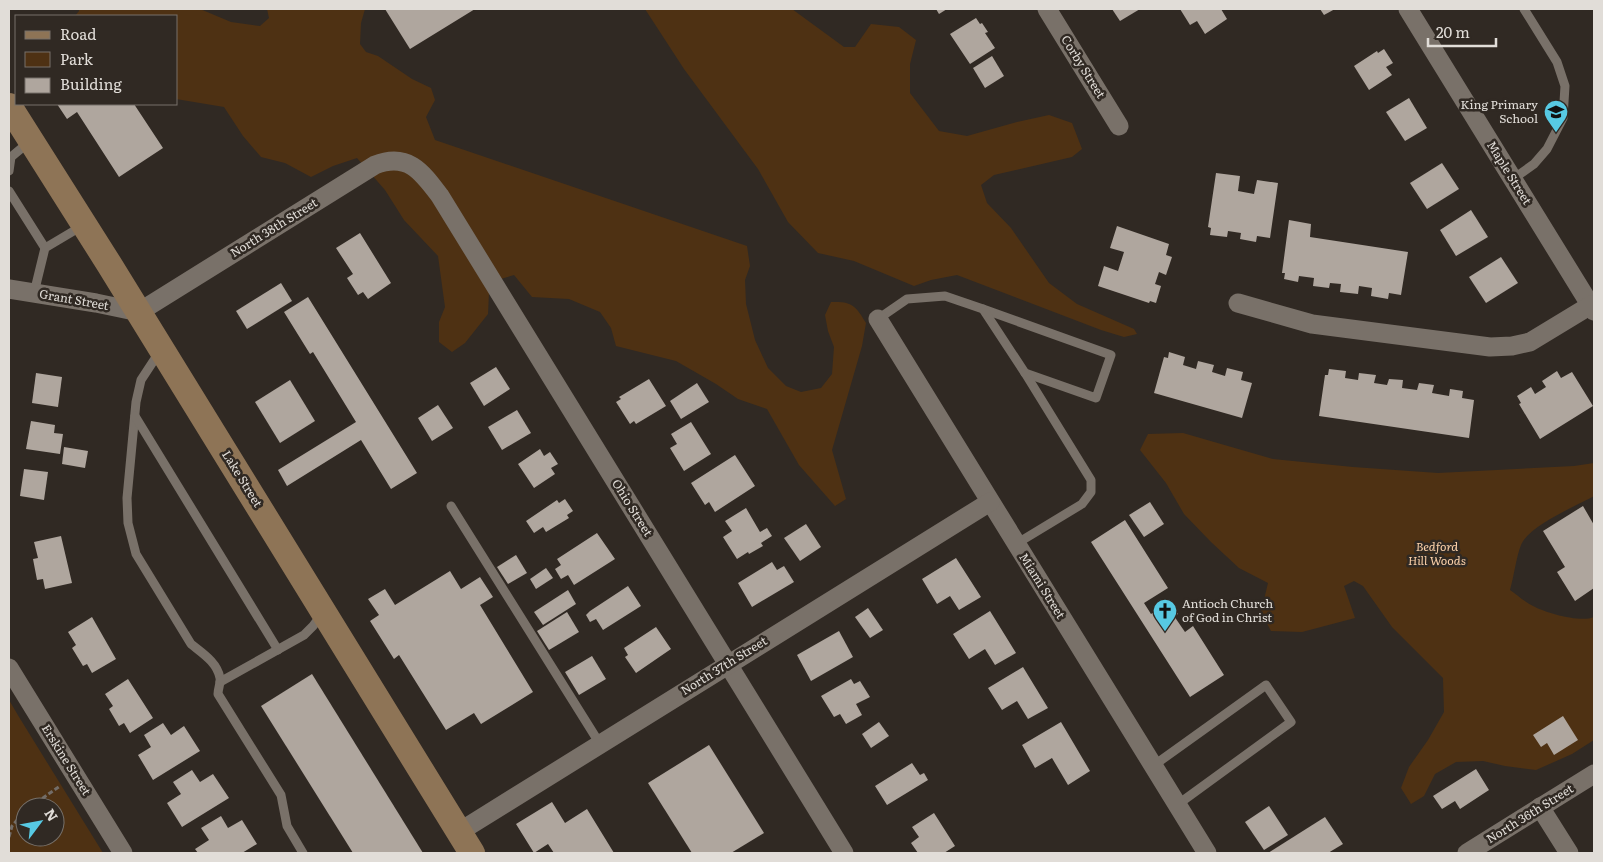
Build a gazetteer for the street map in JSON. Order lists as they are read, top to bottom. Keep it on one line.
{"streets":{"main road":["Lake Street"],"street":["Corby Street","Maple Street","North 38th Street","Grant Street","Ohio Street","Miami Street","North 37th Street","Erskine Street","North 36th Street"]},"crossings":[["North 38th Street","Grant Street"],["North 38th Street","Lake Street"],["North 38th Street","Ohio Street"],["Grant Street","Lake Street"],["Lake Street","North 37th Street"],["Ohio Street","North 37th Street"],["Miami Street","North 37th Street"]],"parks":["Bedford Hill Woods"],"places":{"school or university":["King Primary School"],"church":["Antioch Church of God in Christ"]},"legend":["Road","Park","Building"],"scale_bar":"20 m","north":"top right"}
